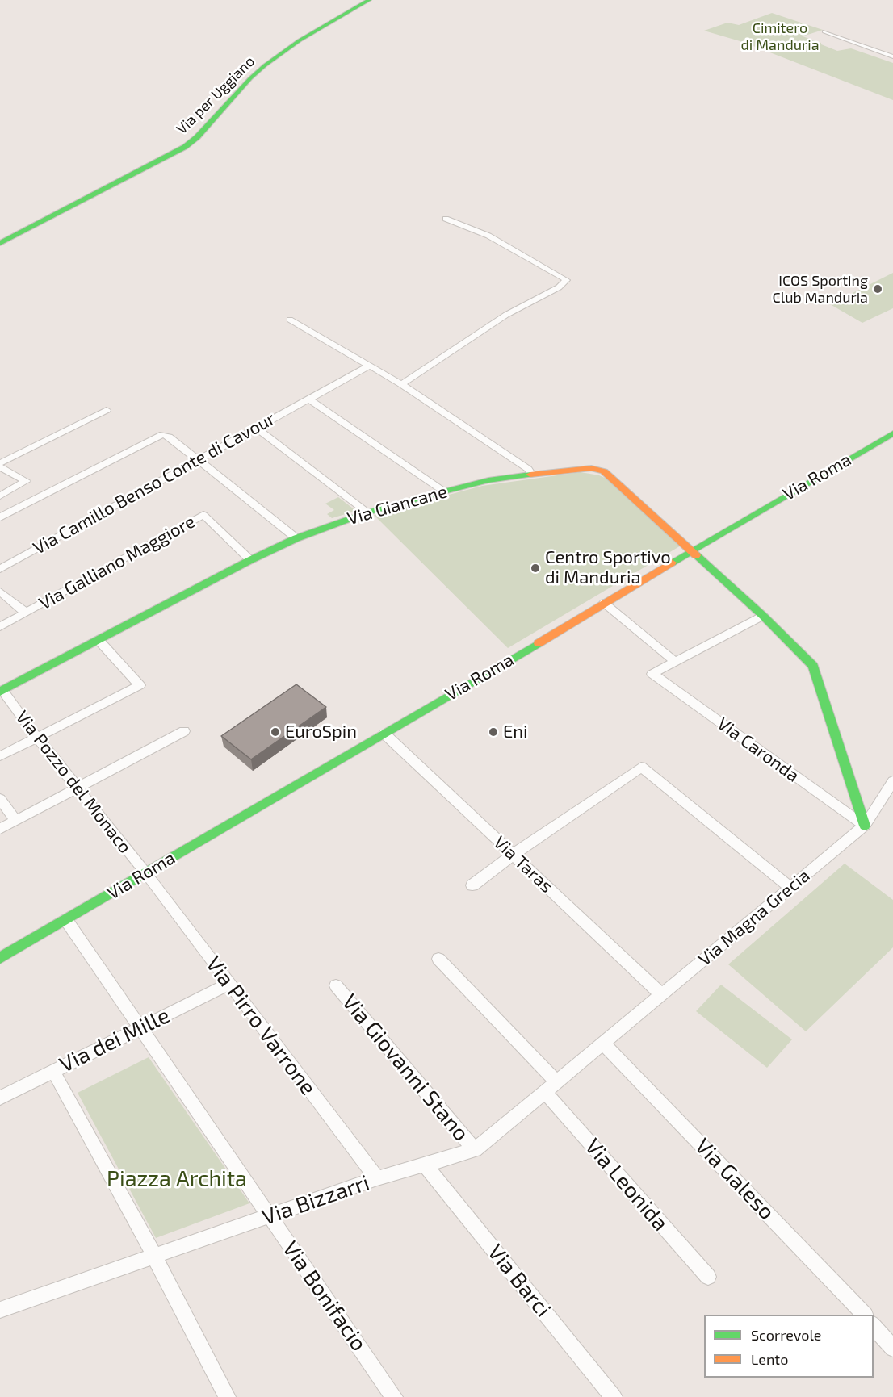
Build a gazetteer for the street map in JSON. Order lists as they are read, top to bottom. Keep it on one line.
{"streets":{"street":["Via per Uggiano","Via Roma","Via Camillo Benso Conte di Cavour","Via Giancane","Via Galliano Maggiore","Via Caronda","Via Pozzo del Monaco","Via Taras","Via Magna Grecia","Via Pirro Varrone","Via dei Mille","Via Giovanni Stano","Via Galeso","Via Leonida","Via Bizzarri","Via Barci","Via Bonifacio"]},"crossings":[["Via Roma","Via Giancane"],["Via Roma","Via Pozzo del Monaco"],["Via Roma","Via Taras"],["Via Roma","Via Pirro Varrone"],["Via Giancane","Via Galliano Maggiore"],["Via Giancane","Via Caronda"],["Via Giancane","Via Pozzo del Monaco"],["Via Giancane","Via Magna Grecia"],["Via Caronda","Via Magna Grecia"],["Via Pozzo del Monaco","Via Pirro Varrone"],["Via Taras","Via Magna Grecia"],["Via Magna Grecia","Via Galeso"],["Via Magna Grecia","Via Bizzarri"],["Via Pirro Varrone","Via dei Mille"],["Via Pirro Varrone","Via Bizzarri"],["Via dei Mille","Via Bonifacio"],["Via Giovanni Stano","Via Bizzarri"],["Via Galeso","Via Bizzarri"],["Via Leonida","Via Bizzarri"],["Via Bizzarri","Via Barci"],["Via Bizzarri","Via Bonifacio"]],"parks":["Cimitero di Manduria","Piazza Archita"],"places":["ICOS Sporting Club Manduria","Centro Sportivo di Manduria","EuroSpin","Eni"],"legend":["Scorrevole","Lento"]}
